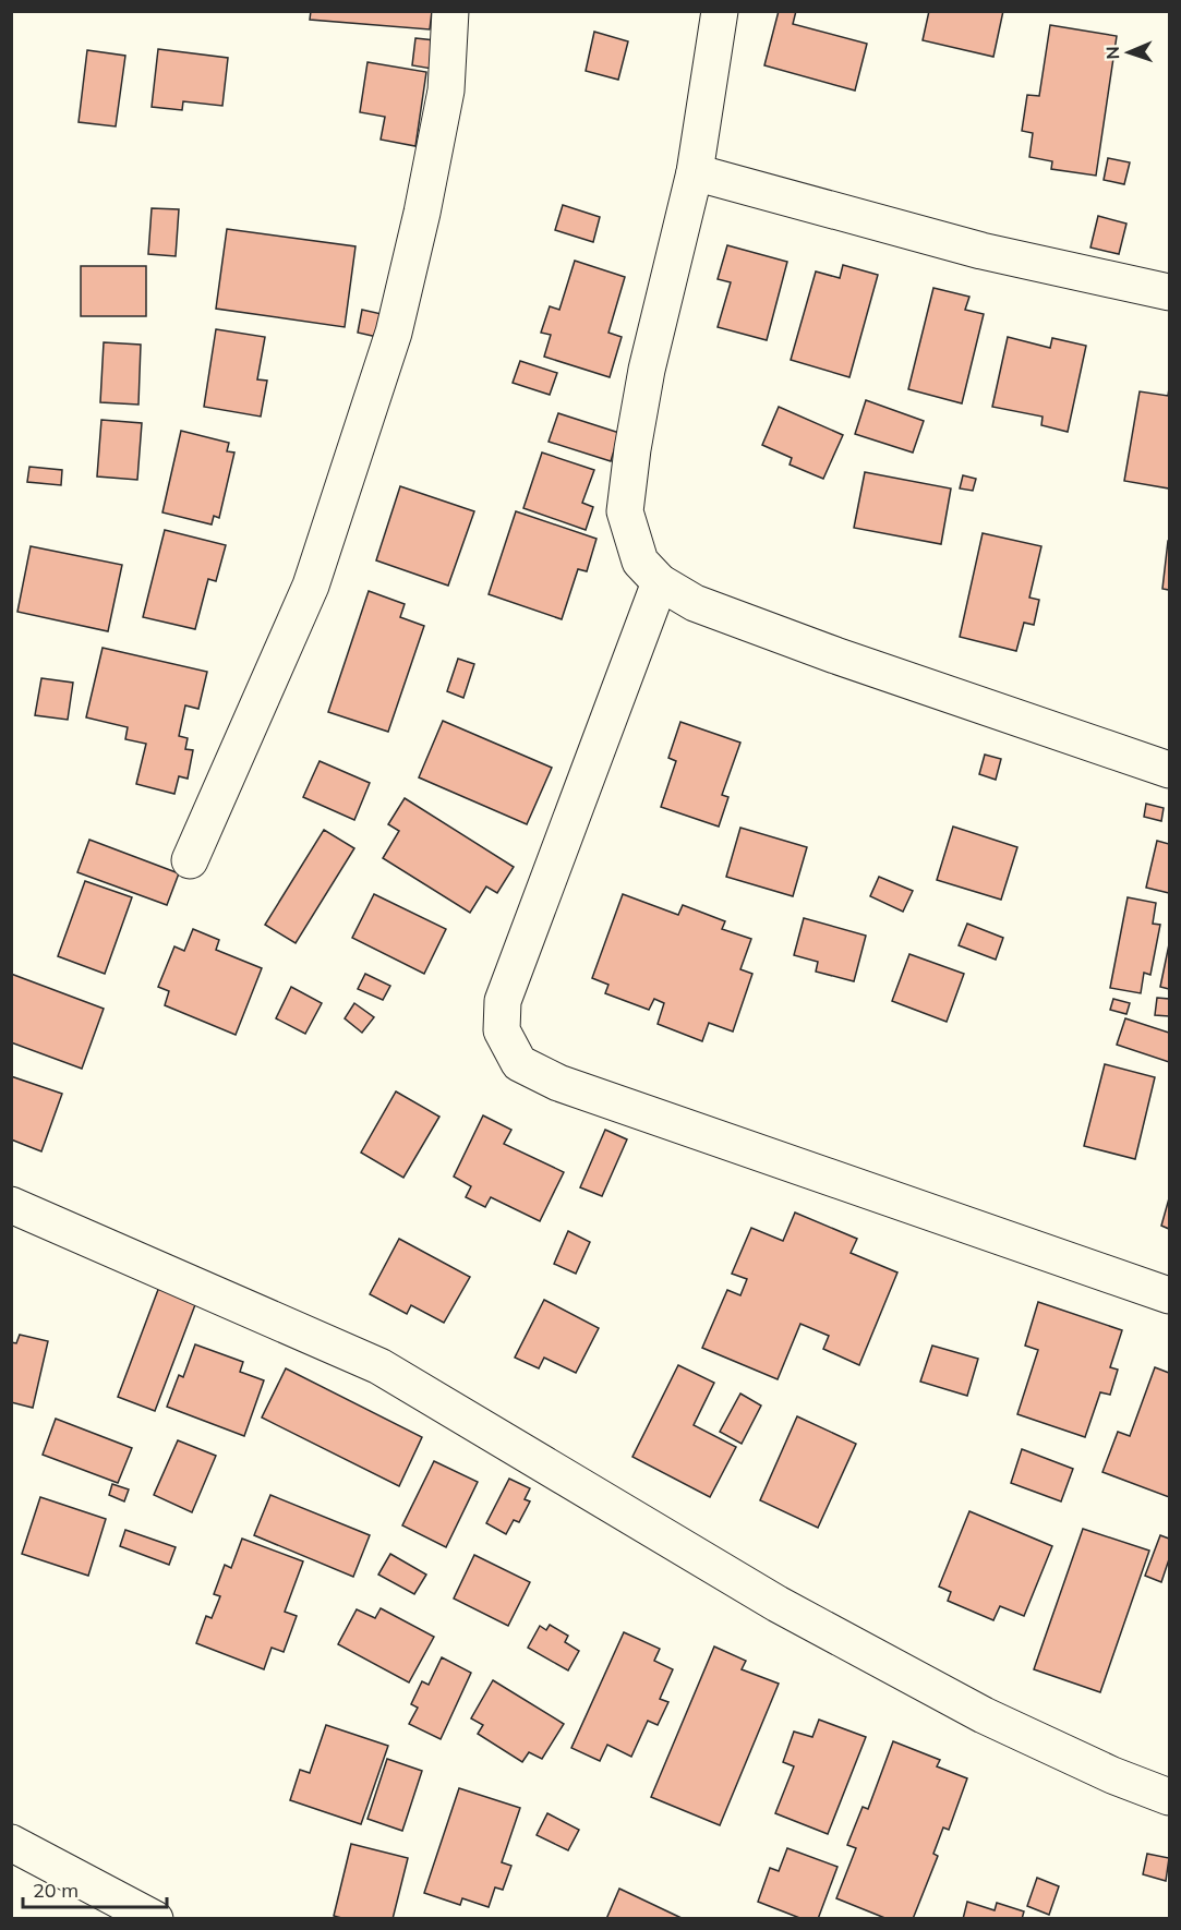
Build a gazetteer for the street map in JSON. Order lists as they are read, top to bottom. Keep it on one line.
{"scale_bar":"20 m","north":"left"}
